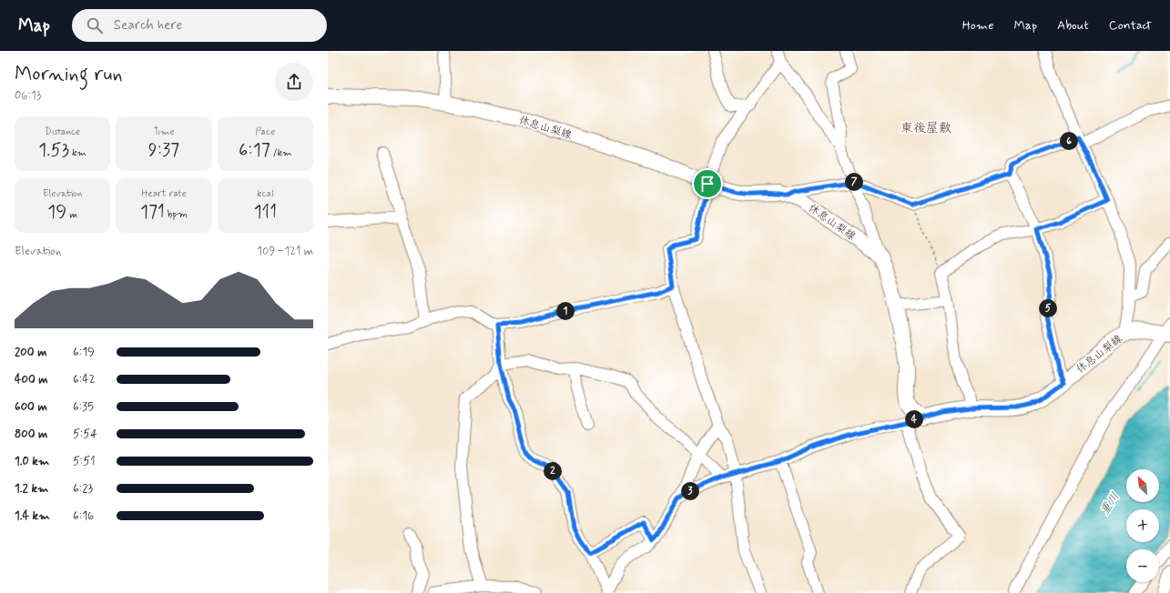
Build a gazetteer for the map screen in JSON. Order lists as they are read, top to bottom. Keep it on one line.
{"streets":{"main road":["休息山梨線"]},"districts":["東後屋敷"],"water":["重川"],"north":"top left","page":{"header":"Map","search":"Search here","nav":["Home","Map","About","Contact"],"heading":["Morning run","06:13"],"stats":[["Distance","1.53 km"],["Time","9:37"],["Pace","6:17 /km"],["Elevation","19 m"],["Heart rate","171 bpm"],["kcal","111"]],"pins":["6","7","5","1","4","2","3"],"chart":["Elevation","109–121 m"],"list":[{"name":"200 m","note":"6:19"},{"name":"400 m","note":"6:42"},{"name":"600 m","note":"6:35"},{"name":"800 m","note":"5:54"},{"name":"1.0 km","note":"5:51"},{"name":"1.2 km","note":"6:23"},{"name":"1.4 km","note":"6:16"}],"map_buttons":["+","−"]}}
